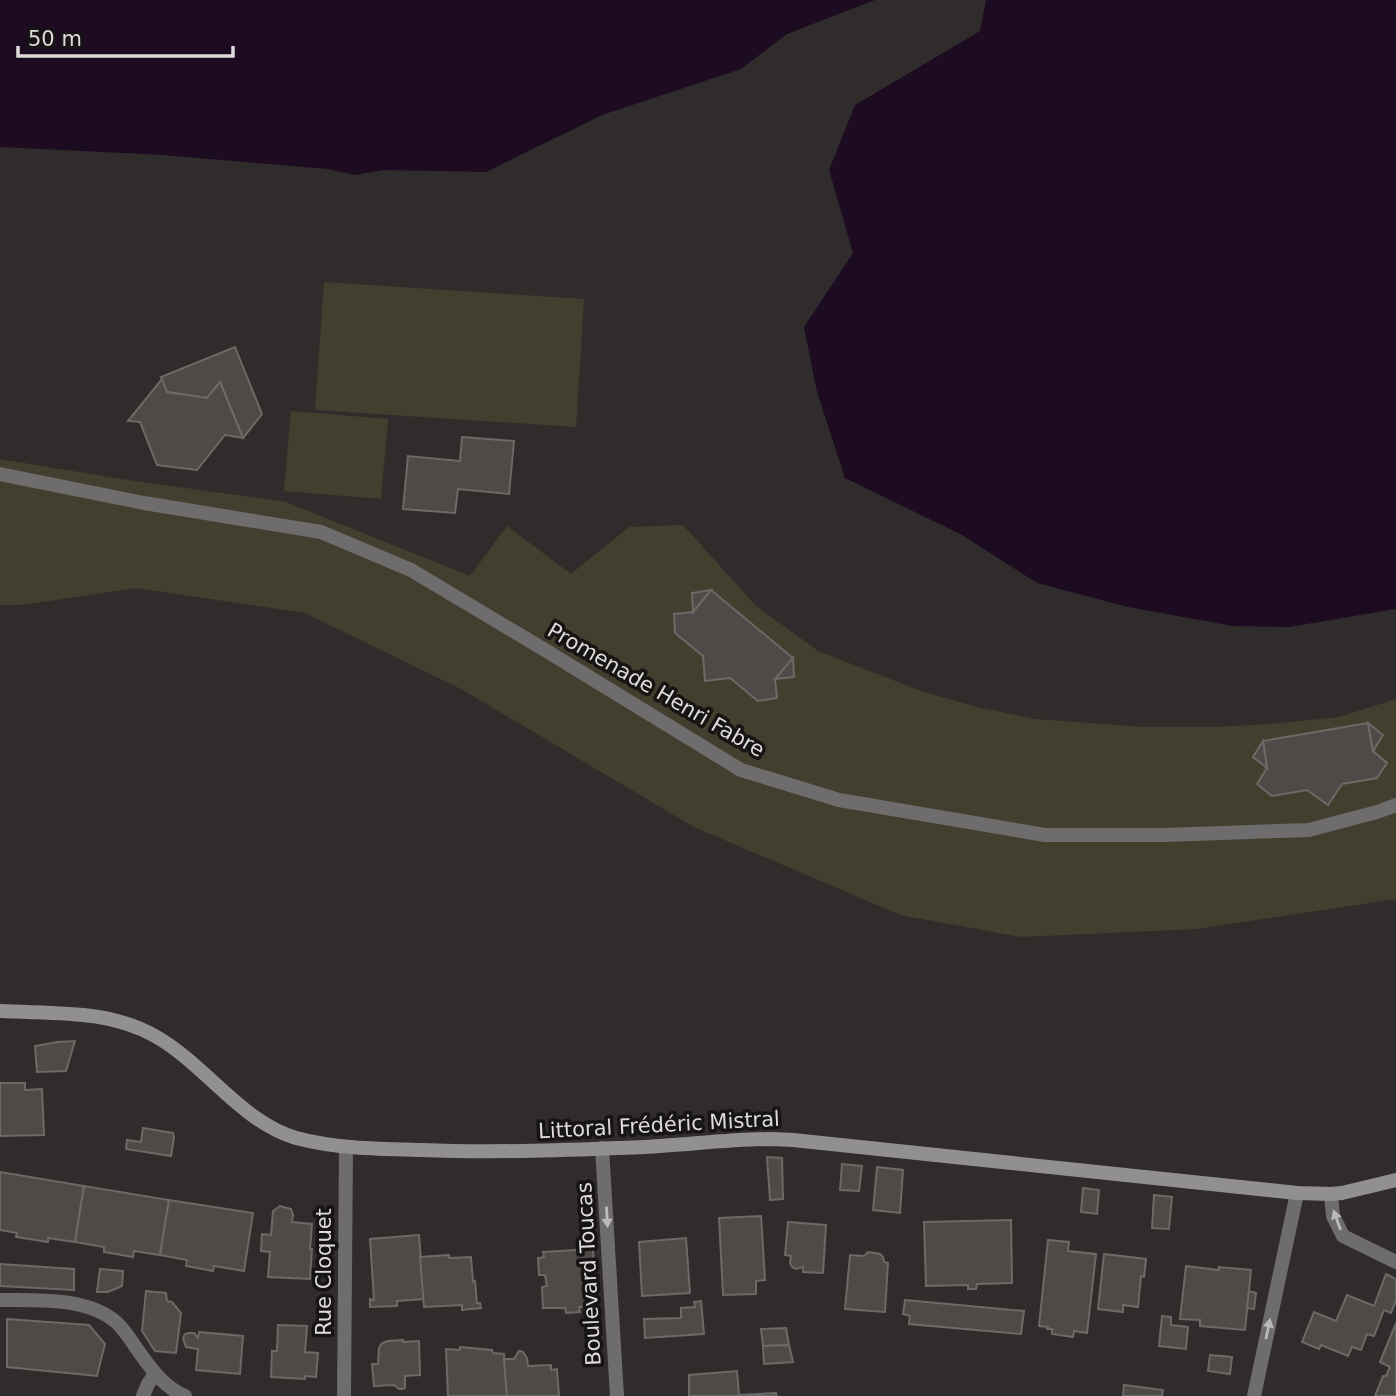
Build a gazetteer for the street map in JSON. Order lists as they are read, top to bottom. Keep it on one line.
{"streets":{"main road":["Littoral Frédéric Mistral"],"street":["Promenade Henri Fabre","Rue Cloquet","Boulevard Toucas"]},"crossings":[["Littoral Frédéric Mistral","Rue Cloquet"],["Littoral Frédéric Mistral","Boulevard Toucas"]],"one_way":["Boulevard Toucas"],"scale_bar":"50 m"}
